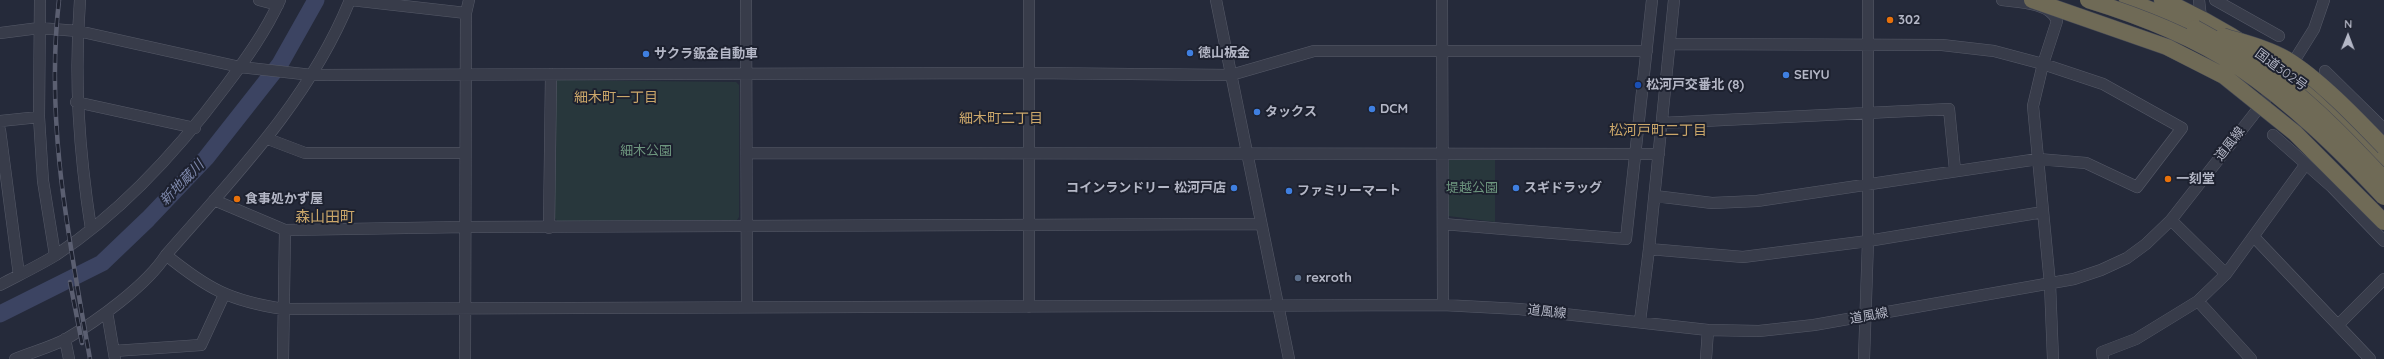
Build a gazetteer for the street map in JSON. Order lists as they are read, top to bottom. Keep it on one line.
{"streets":{"highway":["国道302号"],"street":["道風線"]},"crossings":[["国道302号","道風線"]],"districts":["細木町一丁目","細木町二丁目","松河戸町二丁目","森山田町"],"water":["新地蔵川"],"parks":["細木公園","堤越公園"],"places":["302","徳山板金","サクラ鈑金自動車","SEIYU","松河戸交番北 (8)","DCM","タックス","一刻堂","コインランドリー 松河戸店","スギドラッグ","ファミリーマート","食事処かず屋","rexroth"],"north":"top"}
